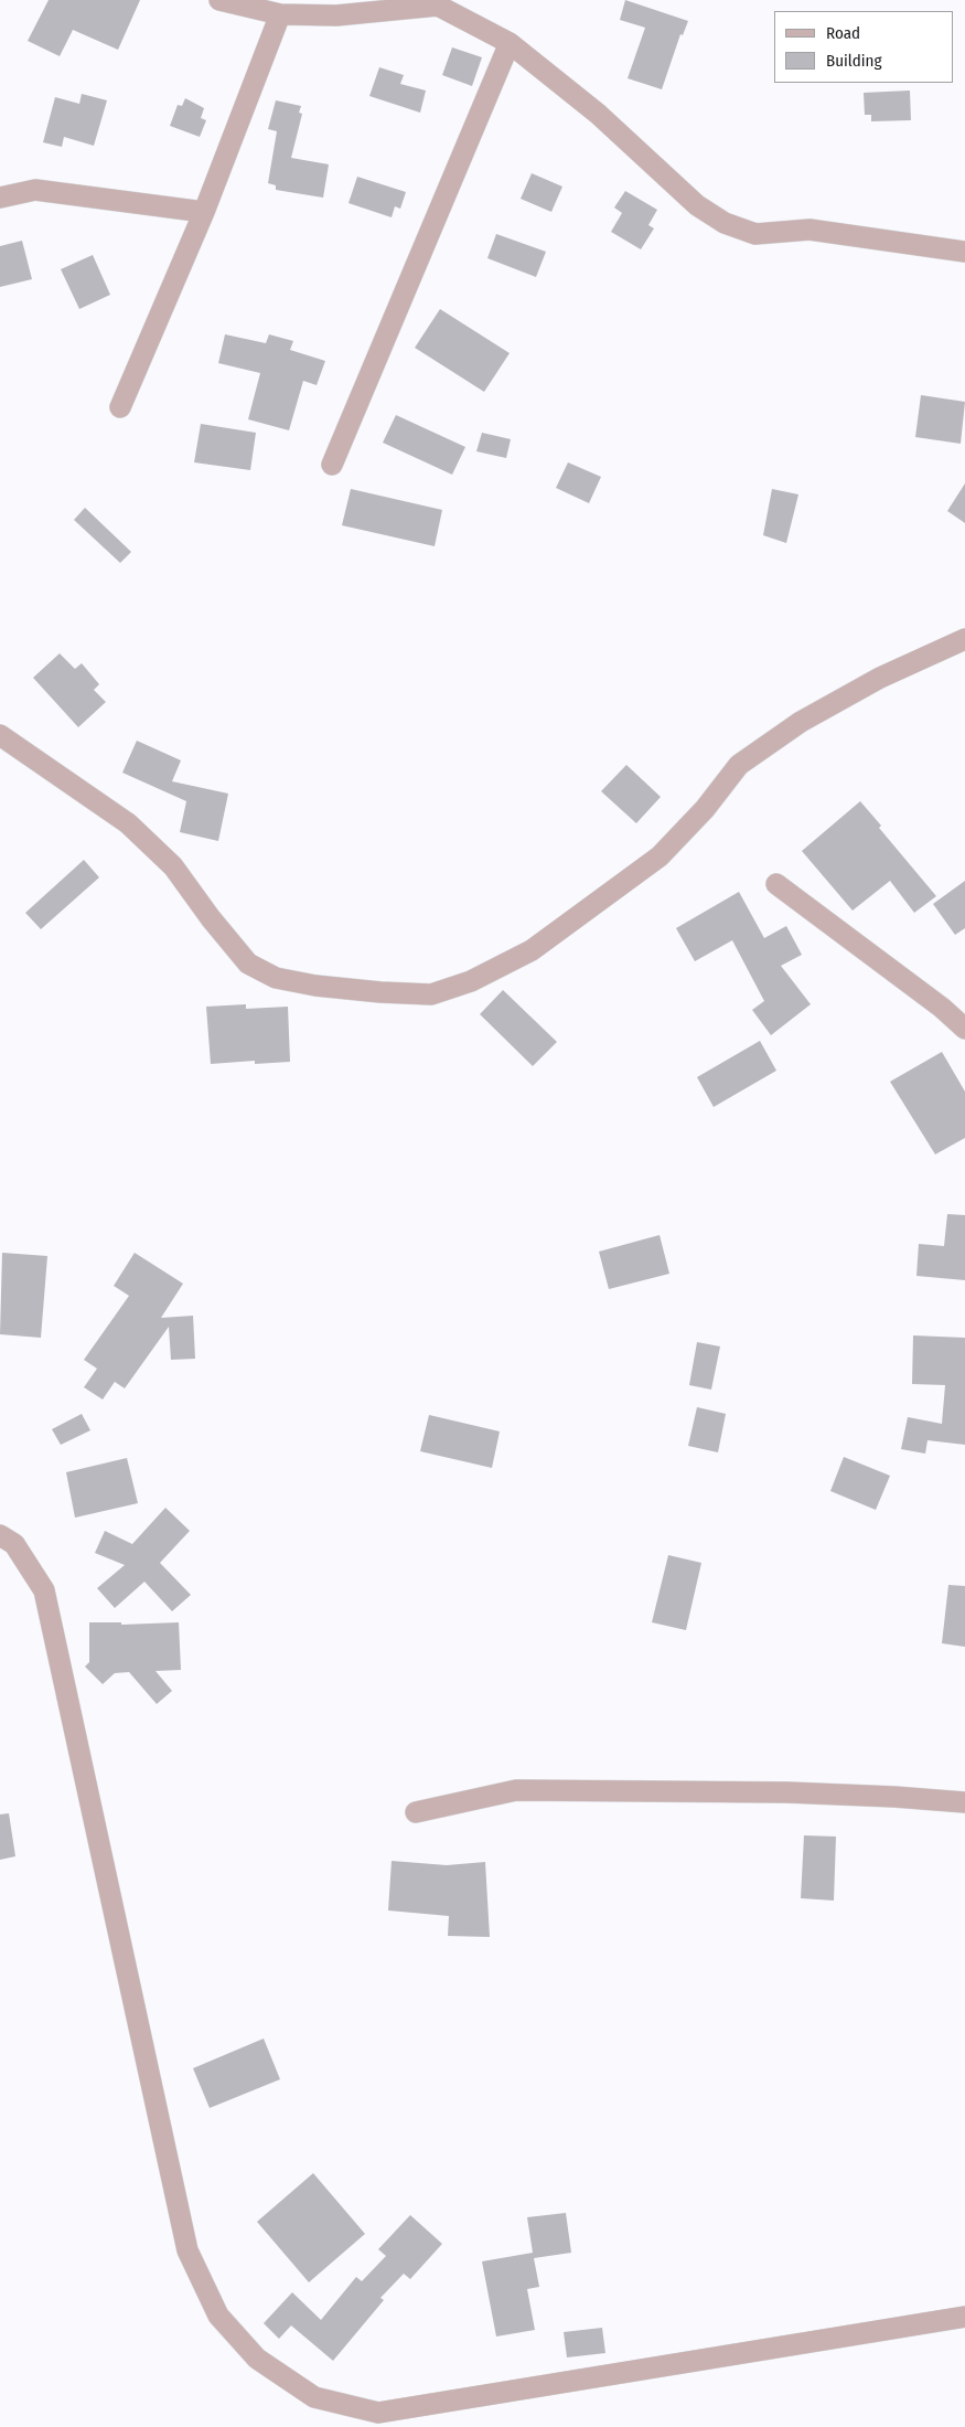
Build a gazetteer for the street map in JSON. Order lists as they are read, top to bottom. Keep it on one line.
{"legend":["Road","Building"]}
